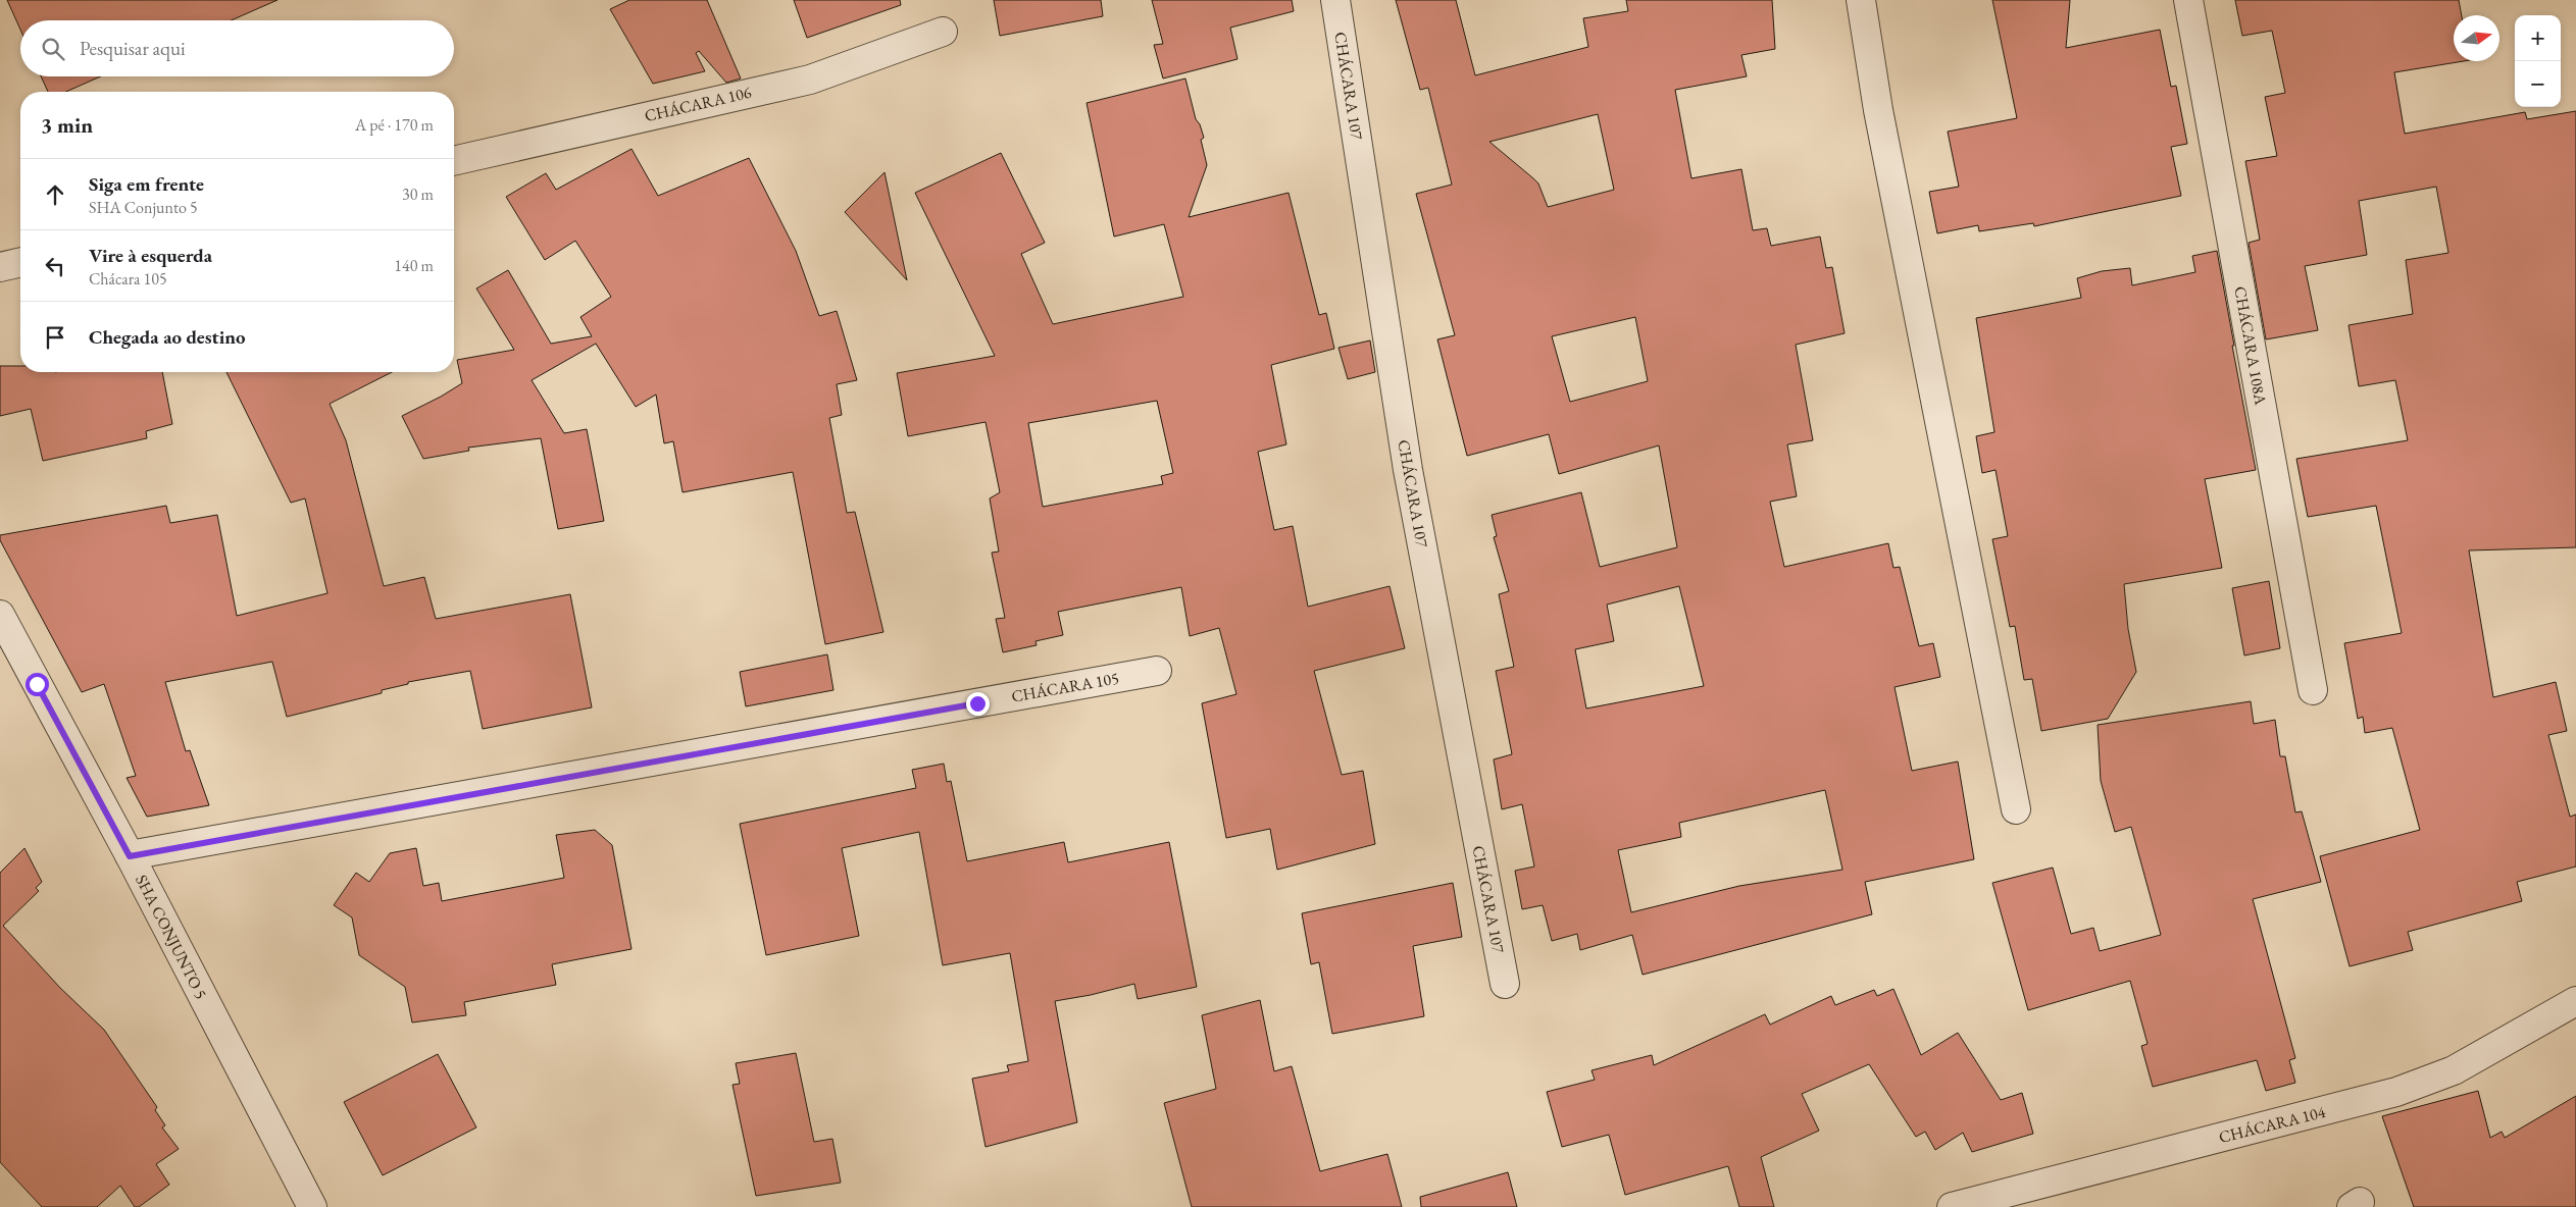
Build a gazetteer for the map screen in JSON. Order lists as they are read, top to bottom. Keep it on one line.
{"streets":{"street":["CHÁCARA 107","CHÁCARA 106","CHÁCARA 108A","CHÁCARA 105","SHA CONJUNTO 5","CHÁCARA 104"]},"crossings":[["CHÁCARA 105","SHA CONJUNTO 5"]],"north":"right","page":{"map_buttons":["+","−"],"search":"Pesquisar aqui","heading":["3 min","A pé · 170 m"],"list":[["Siga em frente","SHA Conjunto 5","30 m"],["Vire à esquerda","Chácara 105","140 m"],"Chegada ao destino"]}}
